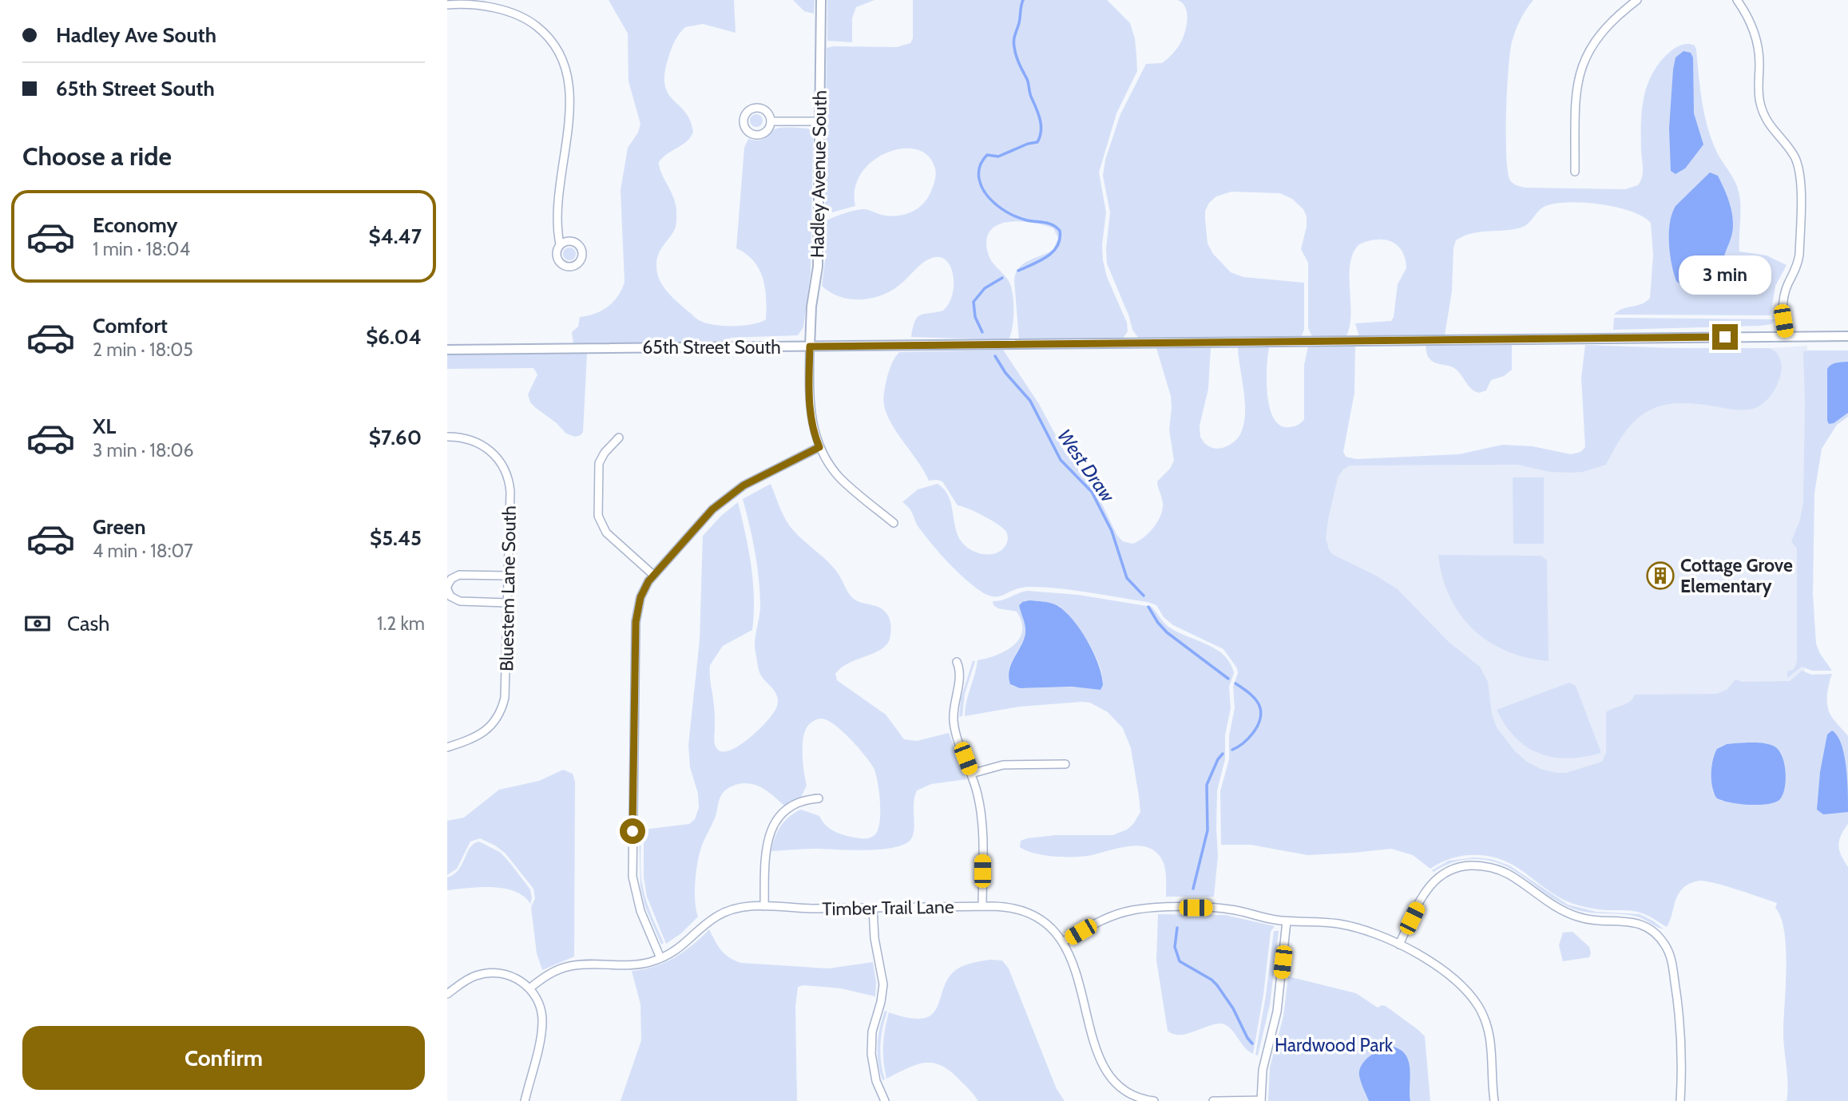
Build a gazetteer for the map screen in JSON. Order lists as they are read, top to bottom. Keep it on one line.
{"streets":{"street":["Hadley Avenue South","65th Street South","Bluestem Lane South","Timber Trail Lane"]},"crossings":[["Hadley Avenue South","65th Street South"]],"water":["West Draw"],"parks":["Hardwood Park"],"places":{"building":["Cottage Grove Elementary"]},"page":{"banner":["Hadley Ave South","65th Street South"],"heading":"Choose a ride","list":[{"name":"Economy","note":"1 min · 18:04","value":"$4.47"},{"name":"Comfort","note":"2 min · 18:05","value":"$6.04"},{"name":"XL","note":"3 min · 18:06","value":"$7.60"},{"name":"Green","note":"4 min · 18:07","value":"$5.45"}],"bubble":"3 min","pay":["Cash","1.2 km"],"buttons":"Confirm"}}
